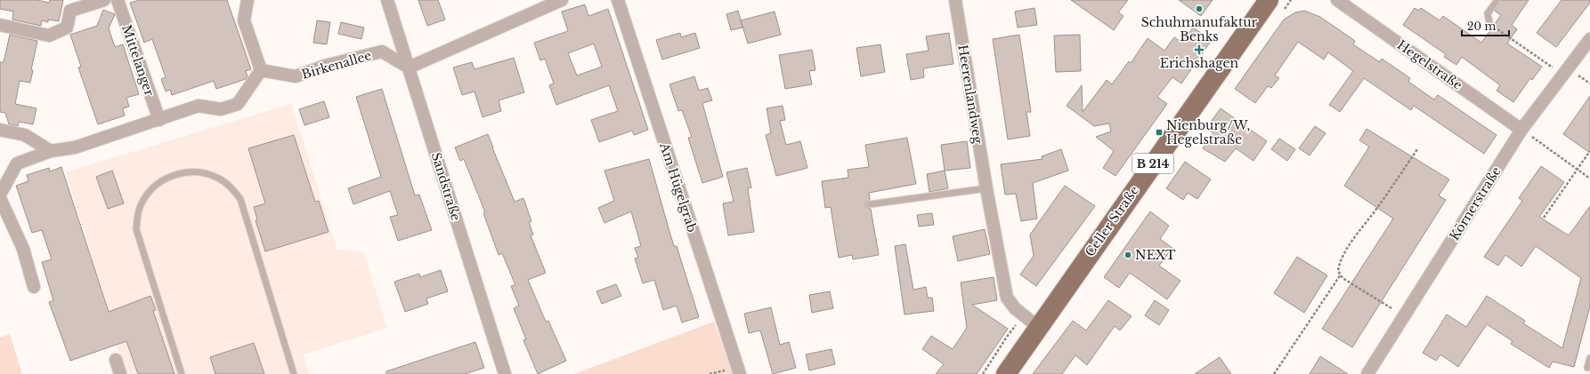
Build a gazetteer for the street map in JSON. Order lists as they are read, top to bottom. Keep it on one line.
{"streets":{"main road":["B 214","Celler Straße"],"street":["Mittelanger","Birkenallee","Hegelstraße","Heerenlandweg","Sandstraße","Am Hügelgrab","Körnerstraße"]},"crossings":[["Birkenallee","Sandstraße"],["Hegelstraße","Körnerstraße"],["Heerenlandweg","Celler Straße"]],"places":{"other":["Schuhmanufaktur Benks","NEXT"],"health":["Erichshagen"],"transit":["Nienburg/W, Hegelstraße"]},"scale_bar":"20 m"}
